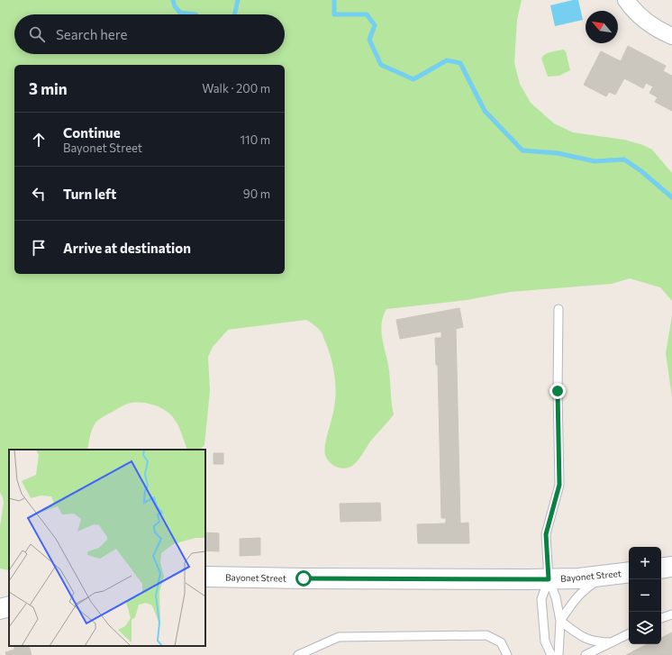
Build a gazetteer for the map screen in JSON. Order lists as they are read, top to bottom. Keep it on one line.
{"streets":{"street":["Bayonet Street"]},"north":"top left","page":{"search":"Search here","heading":["3 min","Walk · 200 m"],"list":[["Continue","Bayonet Street","110 m"],["Turn left","90 m"],"Arrive at destination"],"map_buttons":["+","−"]}}
